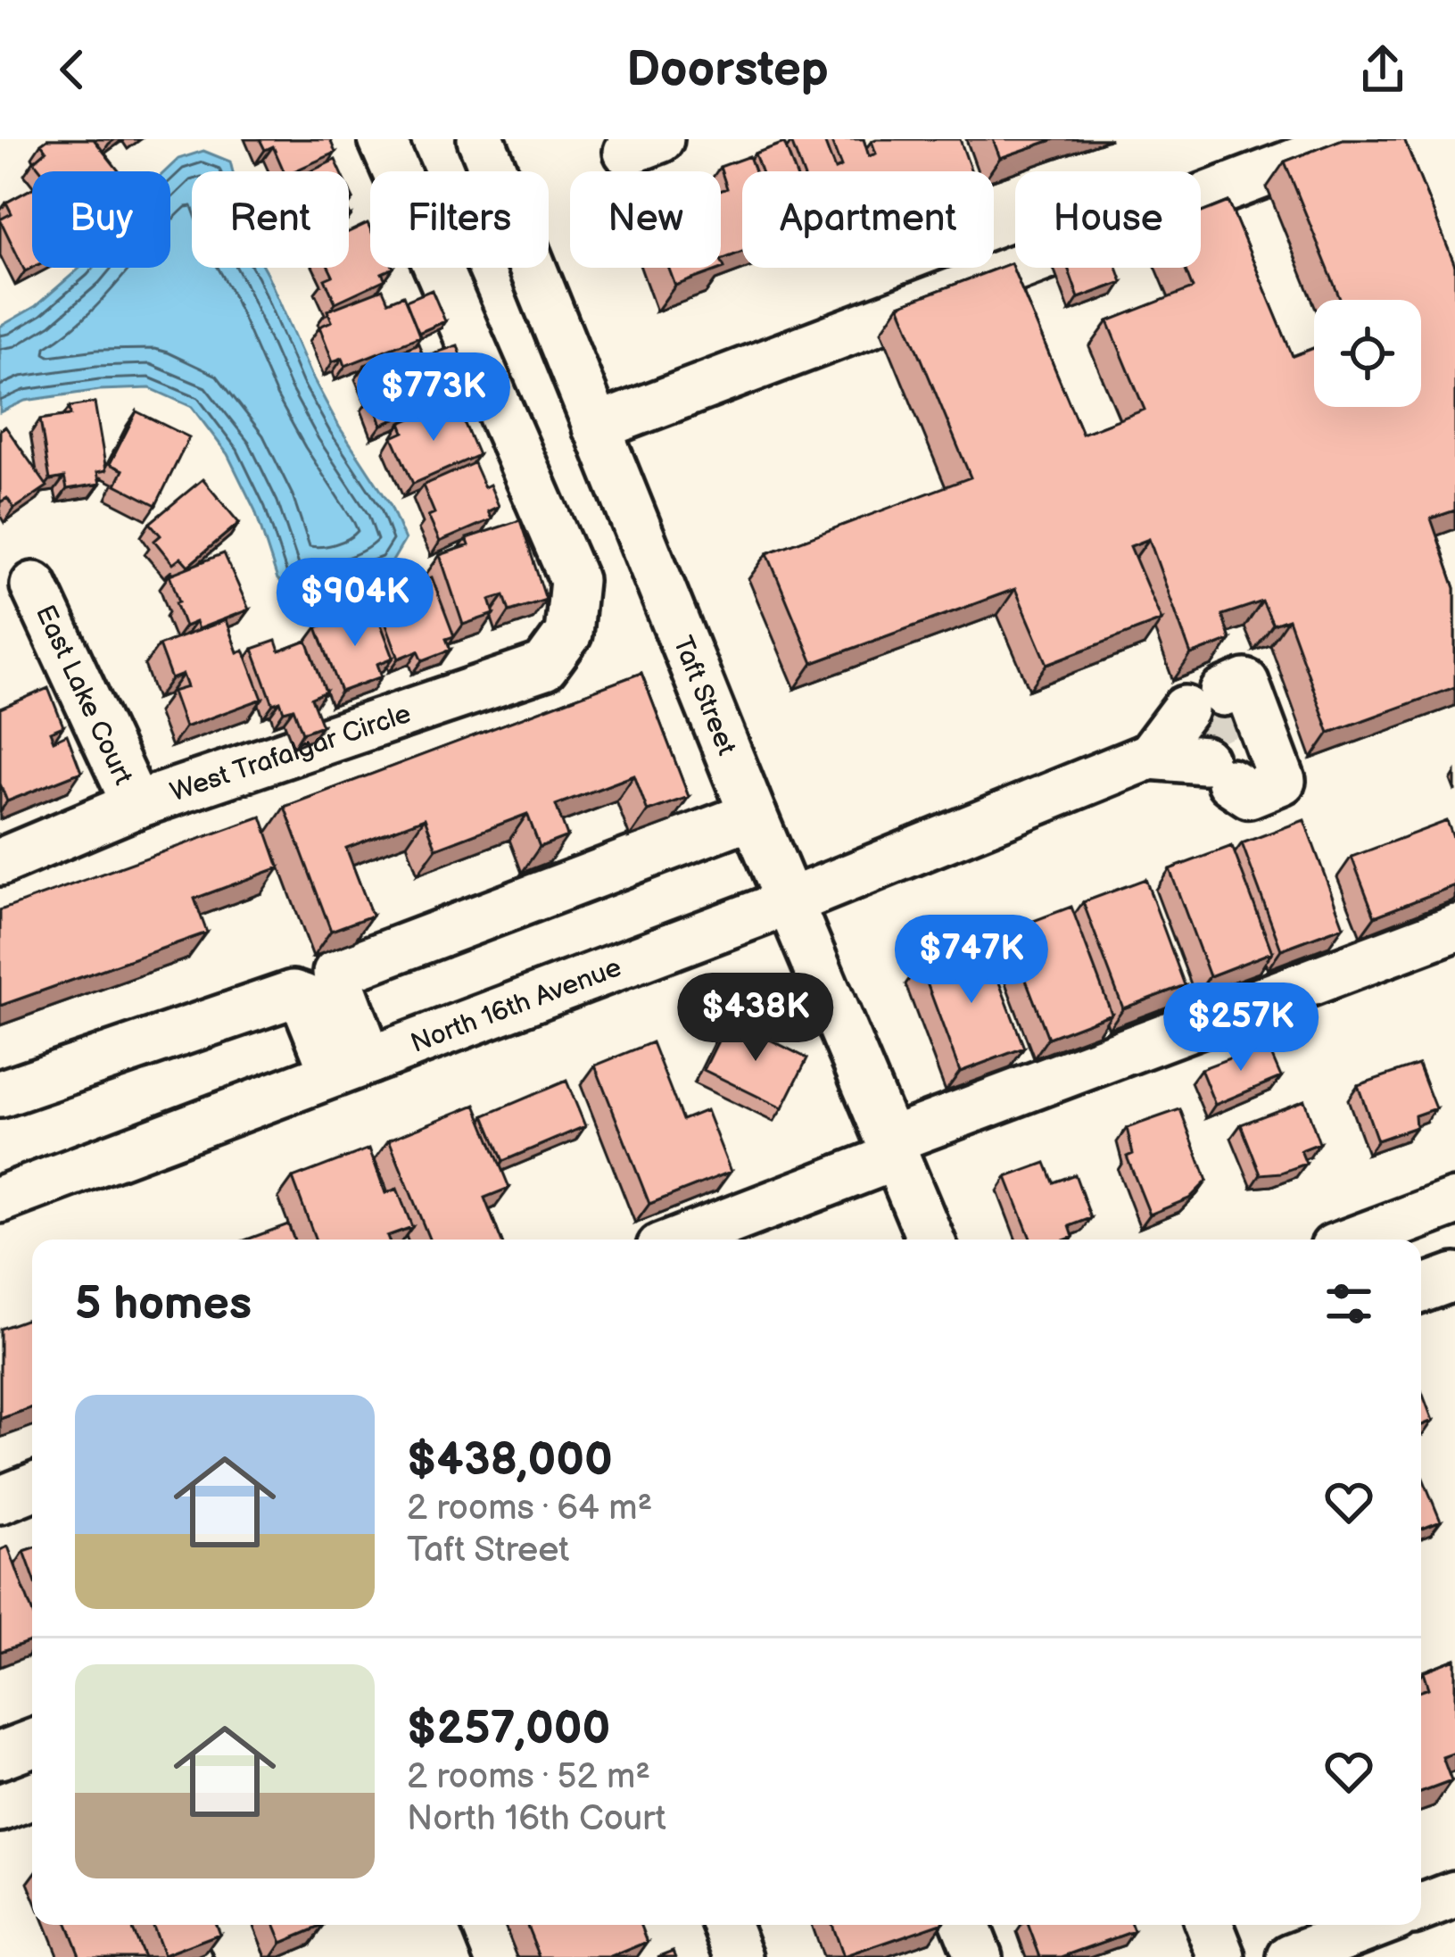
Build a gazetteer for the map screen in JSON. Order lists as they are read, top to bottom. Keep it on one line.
{"streets":{"street":["Taft Street","East Lake Court","West Trafalgar Circle","North 16th Avenue"]},"crossings":[["Taft Street","North 16th Avenue"],["East Lake Court","West Trafalgar Circle"]],"page":{"header":"Doorstep","chip":["Buy","Rent","Filters","New","Apartment","House"],"price":["$773K","$904K","$747K","$438K","$257K"],"heading":"5 homes","list":[{"name":"$438,000","note":"2 rooms · 64 m² · Taft Street"},{"name":"$257,000","note":"2 rooms · 52 m² · North 16th Court"}]}}
